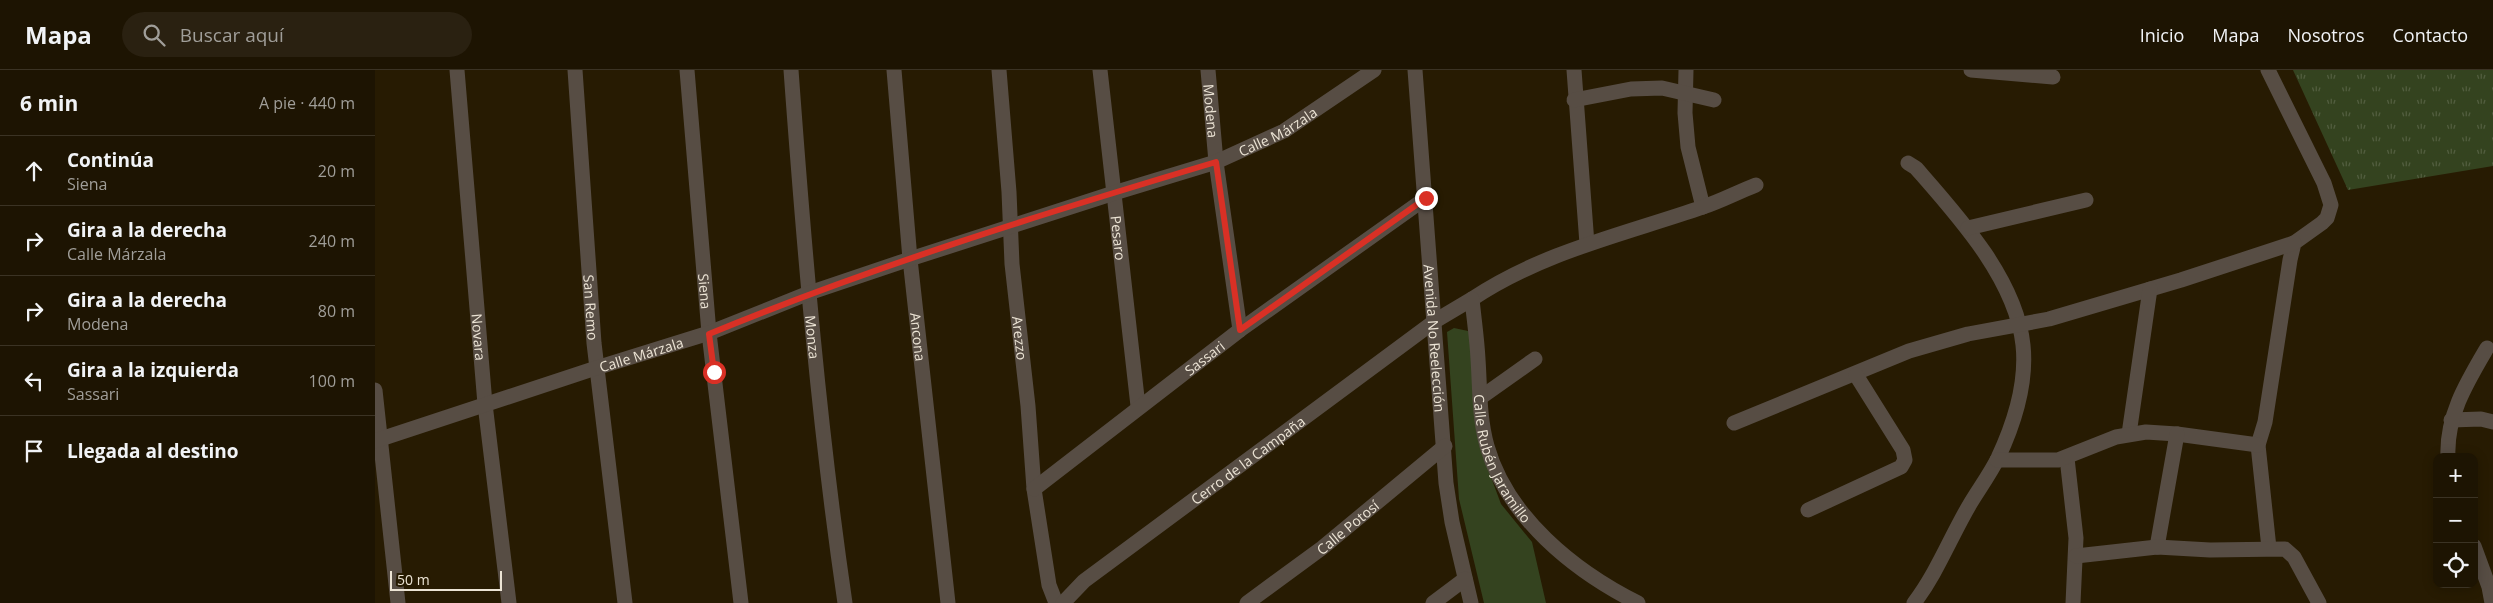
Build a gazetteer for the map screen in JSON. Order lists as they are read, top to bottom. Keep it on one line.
{"streets":{"street":["Modena","Calle Márzala","Pesaro","Siena","San Remo","Novara","Monza","Ancona","Arezzo","Avenida No Reelección","Sassari","Calle Rubén Jaramillo","Cerro de la Campaña","Calle Potosí"]},"crossings":[["Modena","Calle Márzala"],["Modena","Sassari"],["Calle Márzala","Pesaro"],["Calle Márzala","Siena"],["Calle Márzala","San Remo"],["Calle Márzala","Novara"],["Calle Márzala","Monza"],["Calle Márzala","Ancona"],["Calle Márzala","Arezzo"],["Pesaro","Sassari"],["Arezzo","Sassari"],["Avenida No Reelección","Sassari"],["Avenida No Reelección","Cerro de la Campaña"],["Avenida No Reelección","Calle Potosí"]],"scale_bar":"50 m","page":{"header":"Mapa","search":"Buscar aquí","nav":["Inicio","Mapa","Nosotros","Contacto"],"heading":["6 min","A pie · 440 m"],"list":[["Continúa","Siena","20 m"],["Gira a la derecha","Calle Márzala","240 m"],["Gira a la derecha","Modena","80 m"],["Gira a la izquierda","Sassari","100 m"],"Llegada al destino"],"map_buttons":["+","−"],"scale":"50 m"}}
